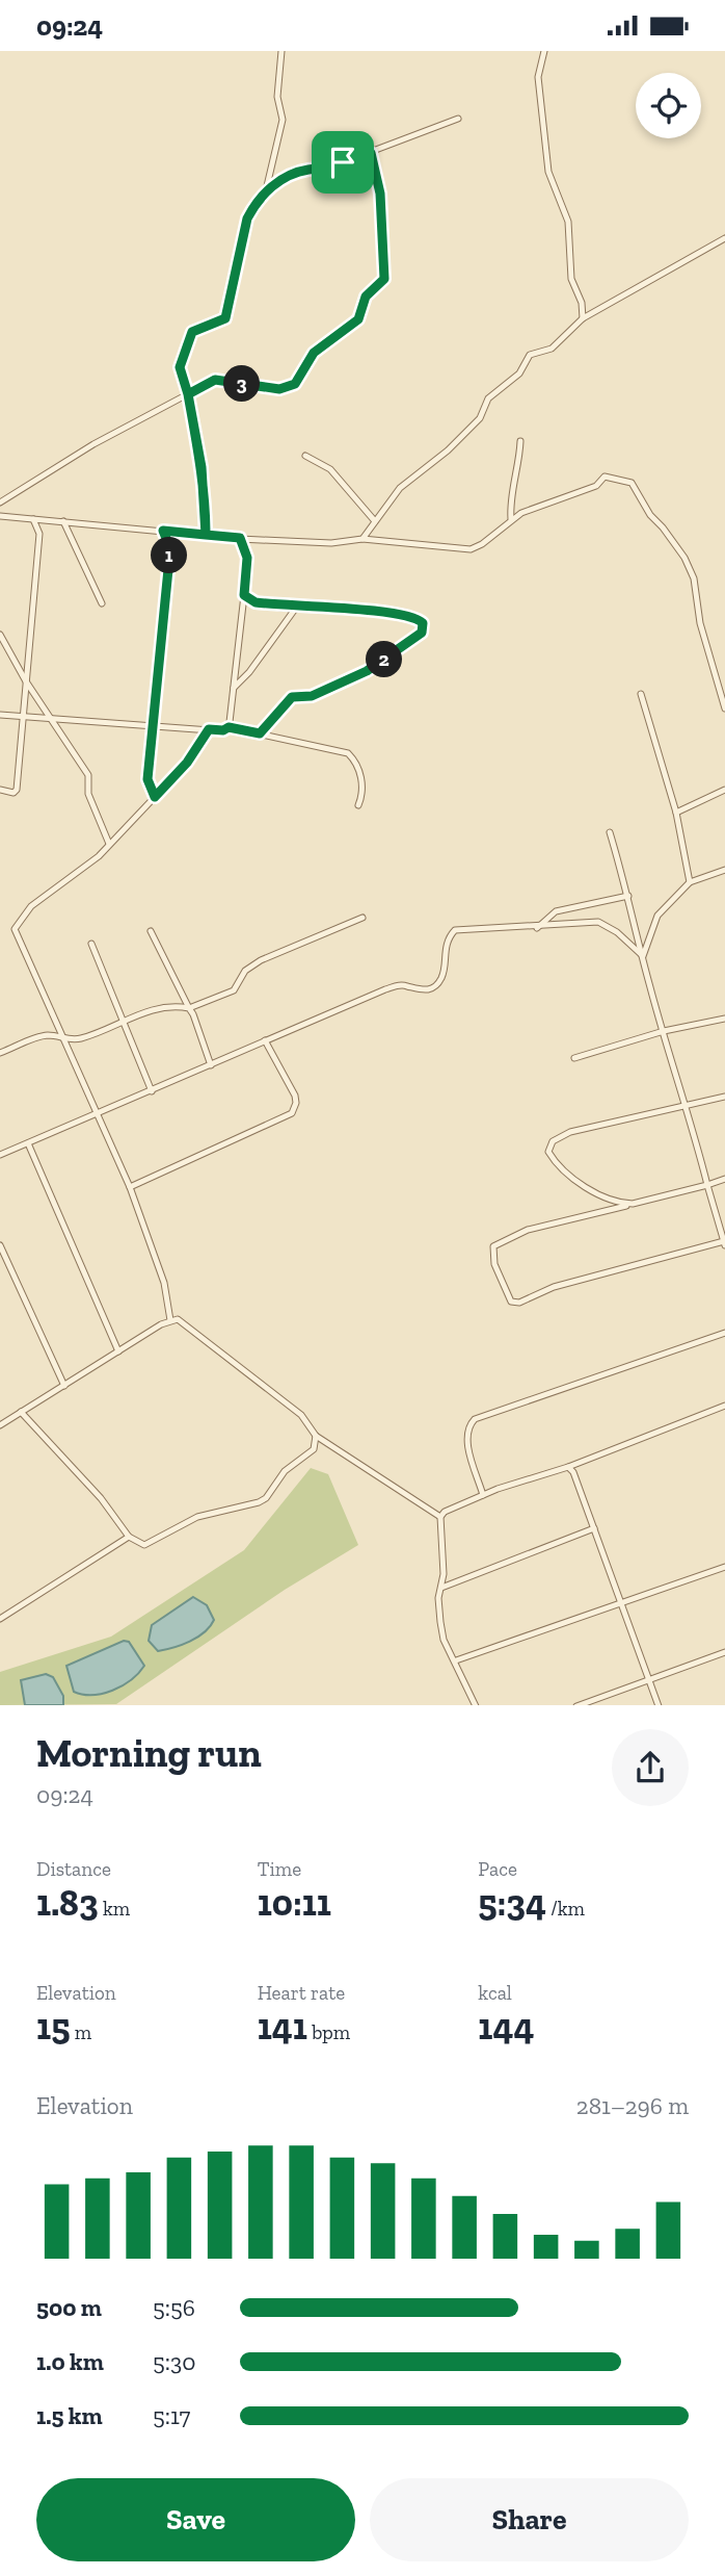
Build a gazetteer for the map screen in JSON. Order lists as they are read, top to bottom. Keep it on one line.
{"page":{"status":"09:24","pins":["3","1","2"],"heading":["Morning run","09:24"],"stats":[["Distance","1.83 km"],["Time","10:11"],["Pace","5:34 /km"],["Elevation","15 m"],["Heart rate","141 bpm"],["kcal","144"]],"chart":["Elevation","281–296 m"],"list":[{"name":"500 m","note":"5:56"},{"name":"1.0 km","note":"5:30"},{"name":"1.5 km","note":"5:17"}],"buttons":["Save","Share"]}}
